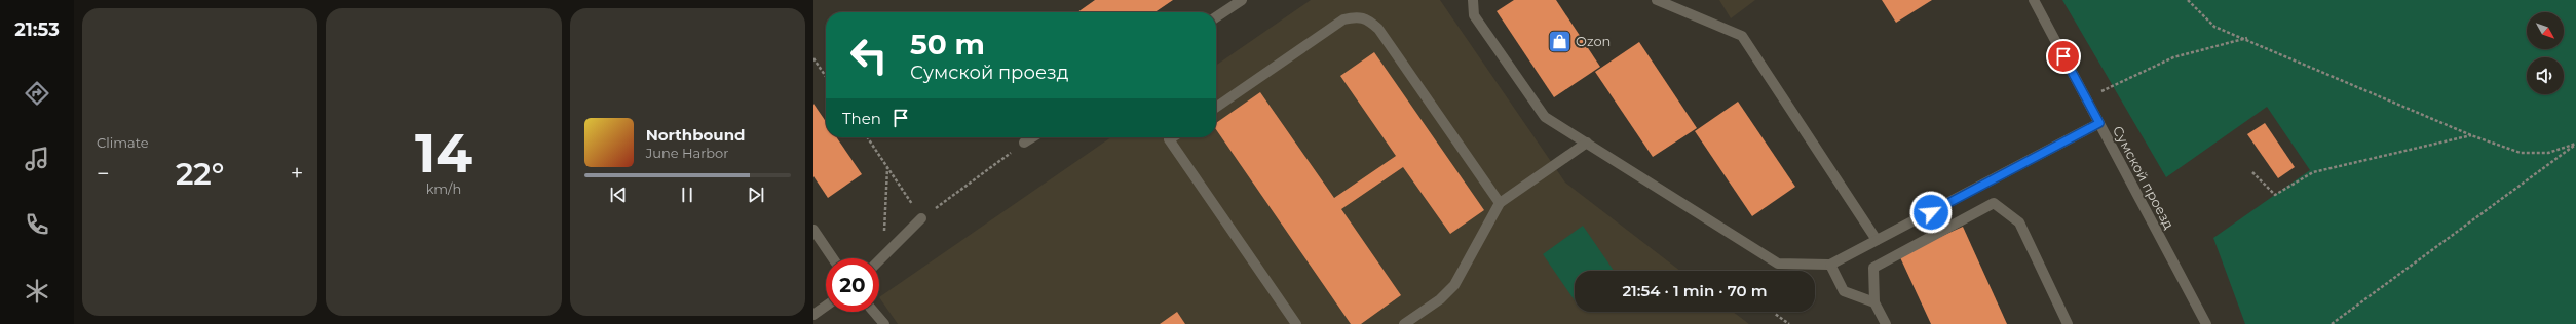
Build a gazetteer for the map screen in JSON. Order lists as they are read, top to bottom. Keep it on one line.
{"streets":{"street":["Сумской проезд"]},"places":{"shop":["Ozon"]},"north":"bottom right","page":{"tabs":"21:53","tile":["Climate",["14","km/h"]],"turn":["50 m","Сумской проезд"],"then":"Then","song":["Northbound","June Harbor"],"heat":["−","22°","+"],"limit":"20","trip":"21:54 · 1 min · 70 m"}}
